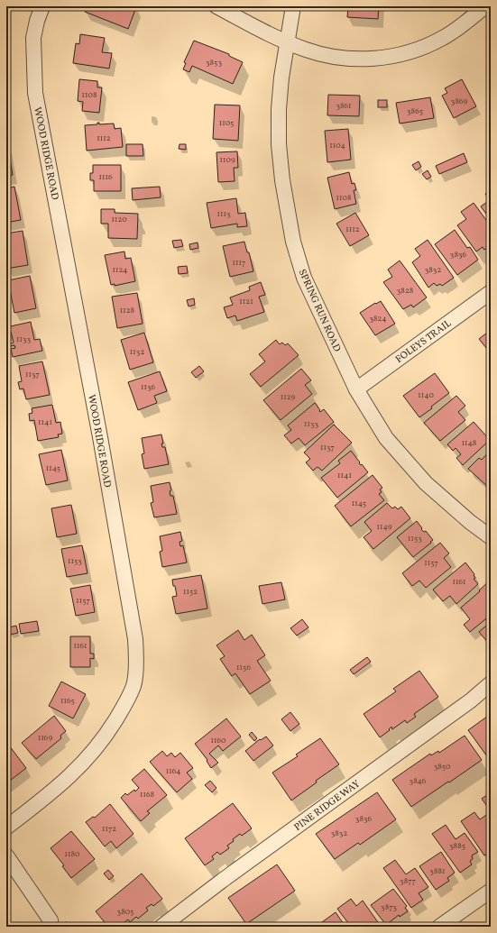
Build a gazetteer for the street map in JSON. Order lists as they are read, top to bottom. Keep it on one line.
{"streets":{"street":["WOOD RIDGE ROAD","SPRING RUN ROAD","FOLEYS TRAIL","PINE RIDGE WAY"]},"crossings":[["SPRING RUN ROAD","FOLEYS TRAIL"]],"house_numbers":["3853","1108","3869","3861","3865","1105","1112","1104","1109","1116","1108","1113","1120","1112","3836","1117","1124","3832","3828","1121","1128","3824","1133","1132","1137","1136","1140","1129","1141","1133","1148","1137","1145","1141","1145","1149","1153","1153","1157","1161","1152","1157","1161","1156","1165","1169","1160","3850","1164","3846","1168","3836","1172","3832","3885","1180","3881","3877","3873","3805"]}
